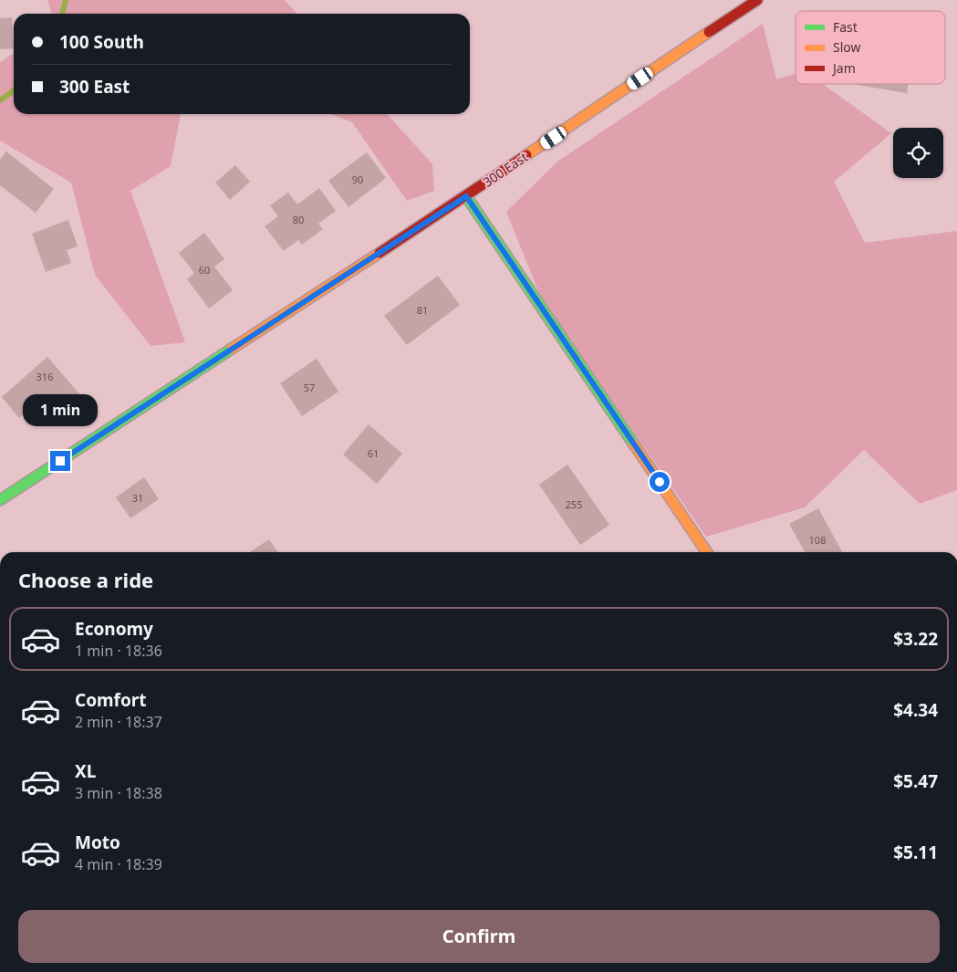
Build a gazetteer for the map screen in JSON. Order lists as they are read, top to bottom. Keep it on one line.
{"streets":{"street":["300 East"]},"house_numbers":["90","80","60","81","316","57","61","31","255","108"],"legend":["Fast","Slow","Jam"],"page":{"banner":["100 South","300 East"],"bubble":"1 min","heading":"Choose a ride","list":[{"name":"Economy","note":"1 min · 18:36","value":"$3.22"},{"name":"Comfort","note":"2 min · 18:37","value":"$4.34"},{"name":"XL","note":"3 min · 18:38","value":"$5.47"},{"name":"Moto","note":"4 min · 18:39","value":"$5.11"}],"buttons":"Confirm"}}
